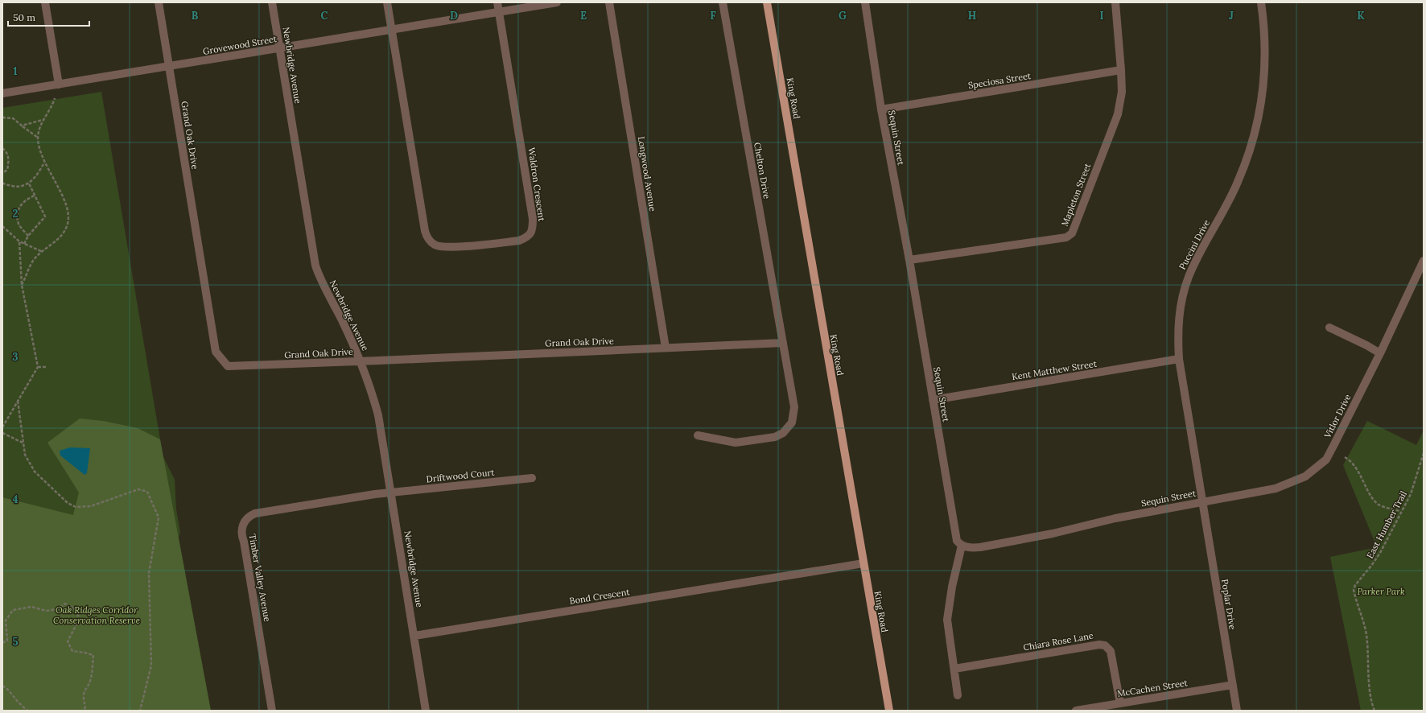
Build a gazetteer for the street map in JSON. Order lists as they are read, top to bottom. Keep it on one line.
{"streets":{"main road":["King Road"],"street":["Grovewood Street","Newbridge Avenue","Speciosa Street","Grand Oak Drive","Sequin Street","Chelton Drive","Longwood Avenue","Waldron Crescent","Mapleton Street","Puccini Drive","Kent Matthew Street","Vitlor Drive","Driftwood Court","Timber Valley Avenue","Bond Crescent","Poplar Drive","Chiara Rose Lane","McCachen Street"],"path":["East Humber Trail"]},"crossings":[["Grovewood Street","Newbridge Avenue"],["Grovewood Street","Grand Oak Drive"],["Grovewood Street","Waldron Crescent"],["Newbridge Avenue","Grand Oak Drive"],["Newbridge Avenue","Driftwood Court"],["Newbridge Avenue","Timber Valley Avenue"],["Newbridge Avenue","Bond Crescent"],["Speciosa Street","Sequin Street"],["Speciosa Street","Mapleton Street"],["King Road","Bond Crescent"],["Grand Oak Drive","Chelton Drive"],["Grand Oak Drive","Longwood Avenue"],["Sequin Street","Mapleton Street"],["Sequin Street","Puccini Drive"],["Sequin Street","Kent Matthew Street"],["Sequin Street","Vitlor Drive"],["Sequin Street","Poplar Drive"],["Puccini Drive","Kent Matthew Street"],["Puccini Drive","Vitlor Drive"],["Puccini Drive","Poplar Drive"],["Vitlor Drive","Poplar Drive"],["Driftwood Court","Timber Valley Avenue"],["Poplar Drive","McCachen Street"],["Chiara Rose Lane","McCachen Street"]],"parks":["Parker Park","Oak Ridges Corridor Conservation Reserve"],"scale_bar":"50 m","grid":{"columns":["B","C","D","E","F","G","H","I","J","K"],"rows":["1","2","3","4","5"]}}
